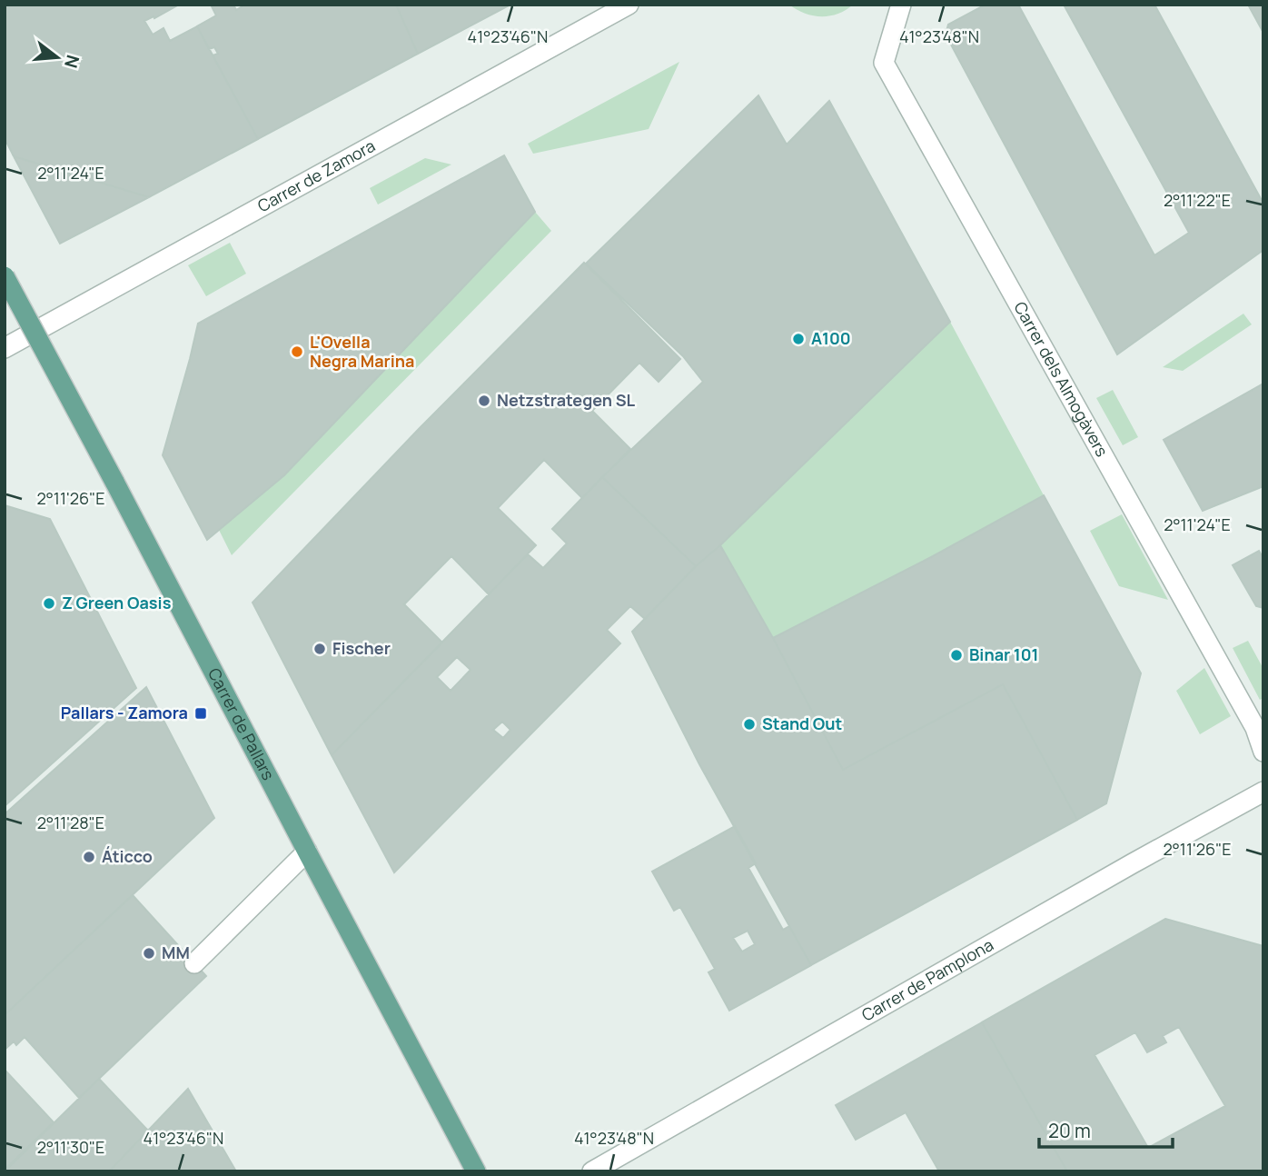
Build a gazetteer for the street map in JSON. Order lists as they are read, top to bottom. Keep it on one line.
{"streets":{"main road":["Carrer de Pallars"],"street":["Carrer de Zamora","Carrer dels Almogàvers","Carrer de Pamplona"]},"places":{"other":["A100","L'Ovella Negra Marina","Netzstrategen SL","Z Green Oasis","Fischer","Binar 101","Stand Out","Áticco","MM"],"transit":["Pallars - Zamora"]},"scale_bar":"20 m","north":"right","coordinates":["41°23'46\"N","41°23'48\"N","2°11'24\"E","2°11'22\"E","2°11'26\"E","2°11'28\"E","2°11'30\"E"]}
